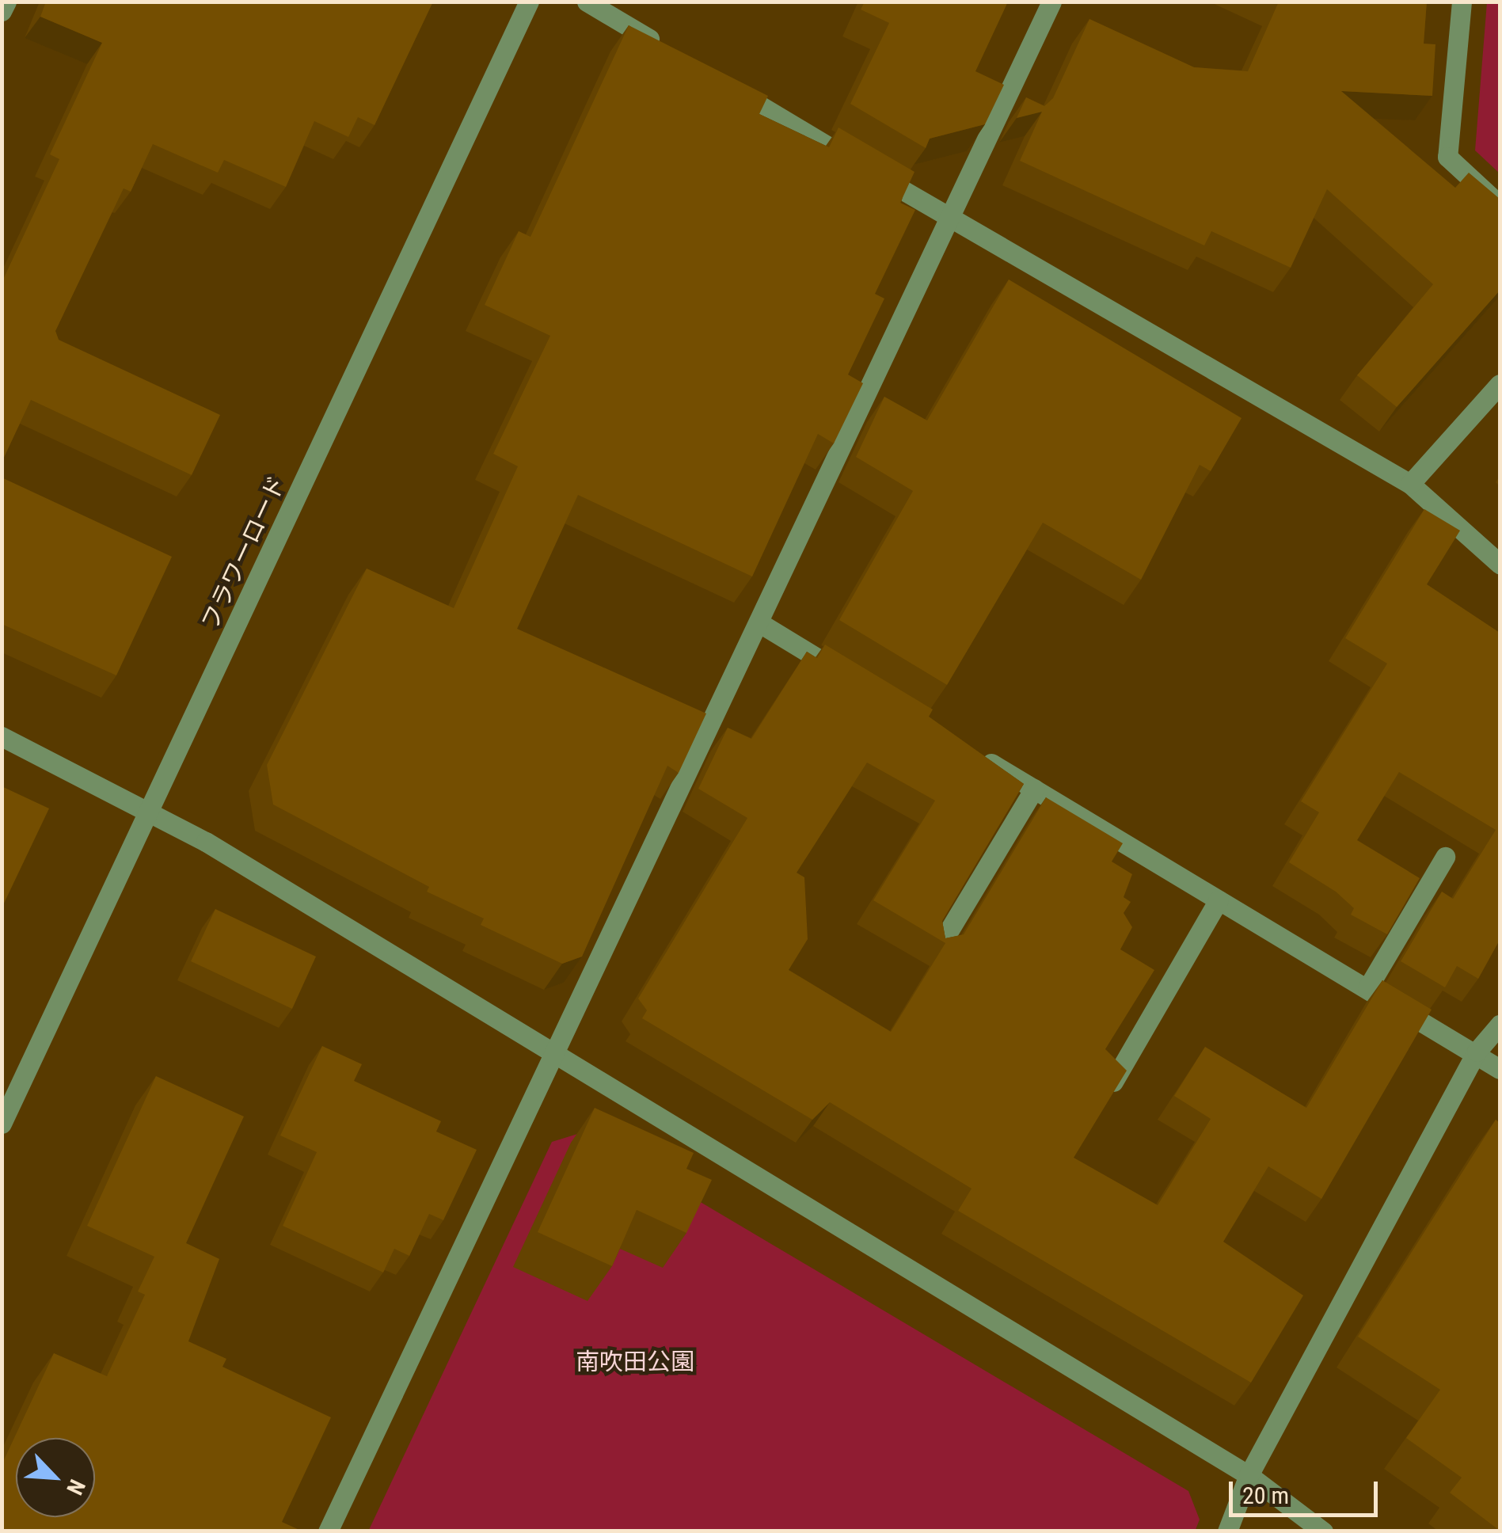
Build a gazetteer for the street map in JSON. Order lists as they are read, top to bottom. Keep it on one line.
{"streets":{"street":["フラワーロード"]},"parks":["南吹田公園"],"scale_bar":"20 m","north":"bottom right"}
